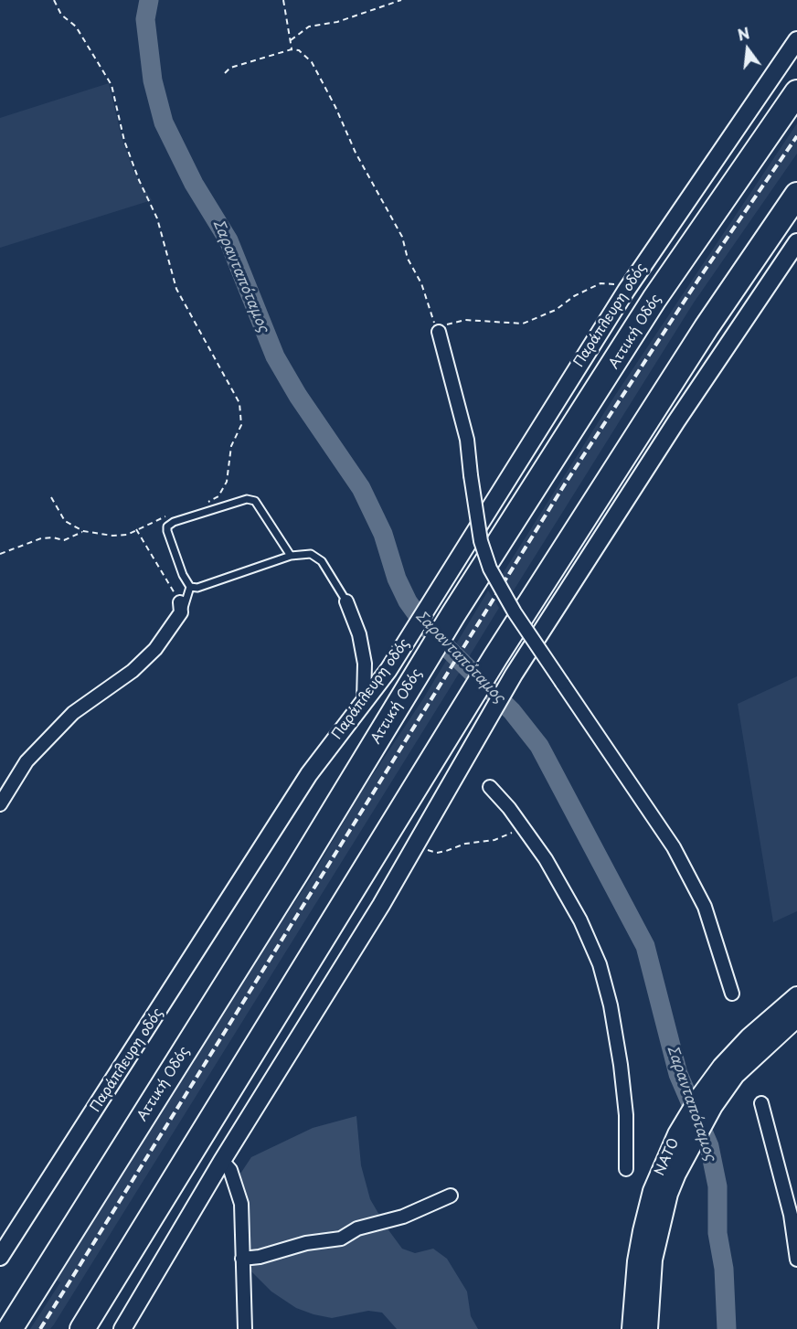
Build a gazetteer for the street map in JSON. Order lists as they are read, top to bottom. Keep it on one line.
{"streets":{"highway":["Αττική Οδός"],"main road":["ΝΑΤΟ"],"street":["Παράπλευρη οδός"]},"water":["Σαρανταπόταμος"],"north":"top"}
